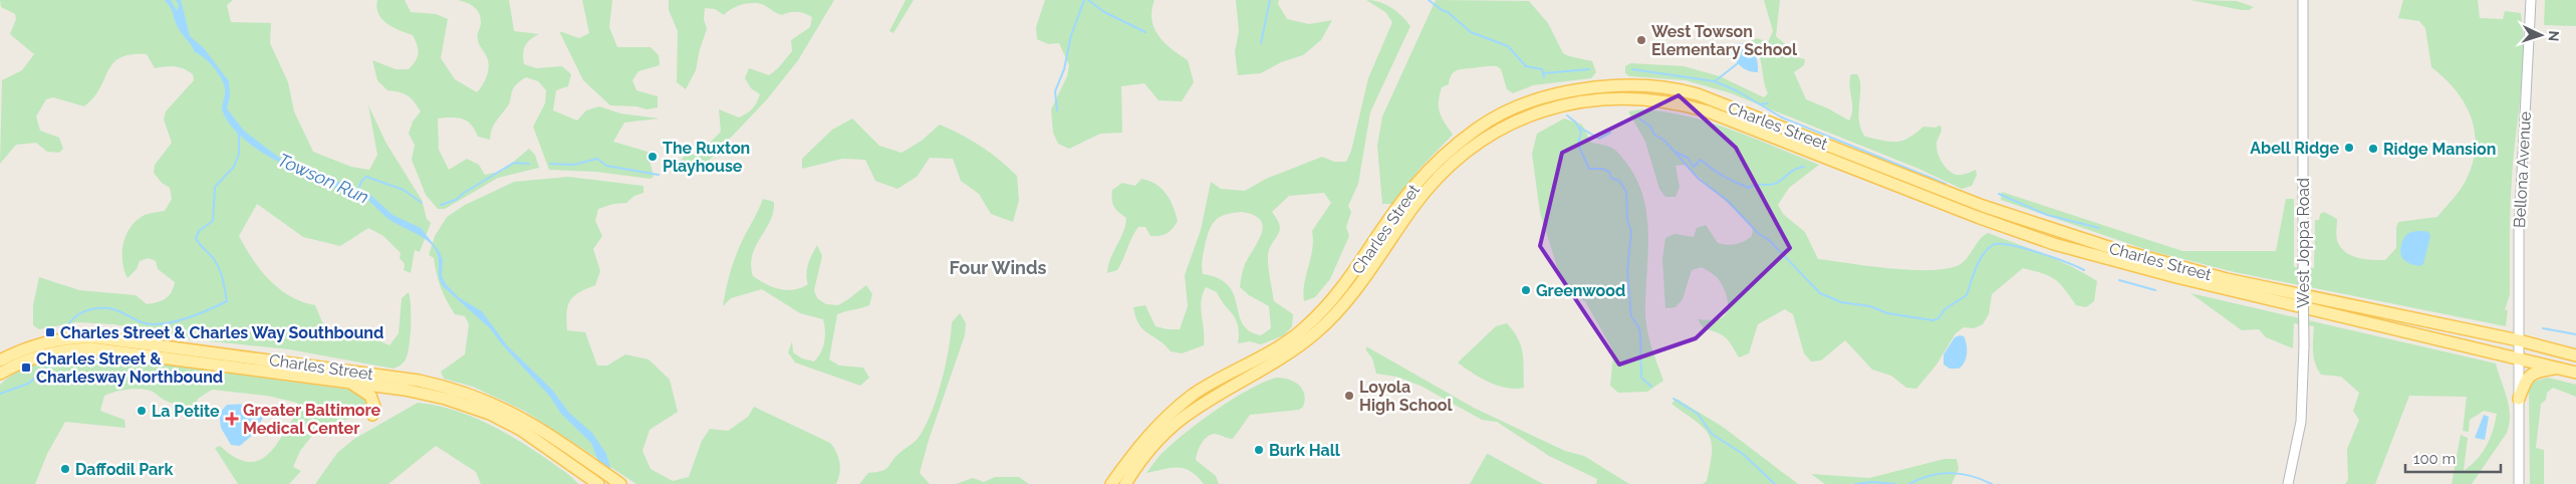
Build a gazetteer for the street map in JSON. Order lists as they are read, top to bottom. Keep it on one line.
{"streets":{"main road":["Charles Street"],"street":["Bellona Avenue","West Joppa Road"]},"crossings":[["Charles Street","Bellona Avenue"]],"districts":["Four Winds"],"water":["Towson Run"],"places":{"other":["West Towson Elementary School","Abell Ridge","Ridge Mansion","The Ruxton Playhouse","Greenwood","Loyola High School","La Petite","Burk Hall","Daffodil Park"],"transit":["Charles Street & Charles Way Southbound","Charles Street & Charlesway Northbound"],"health":["Greater Baltimore Medical Center"]},"scale_bar":"100 m","north":"right"}
